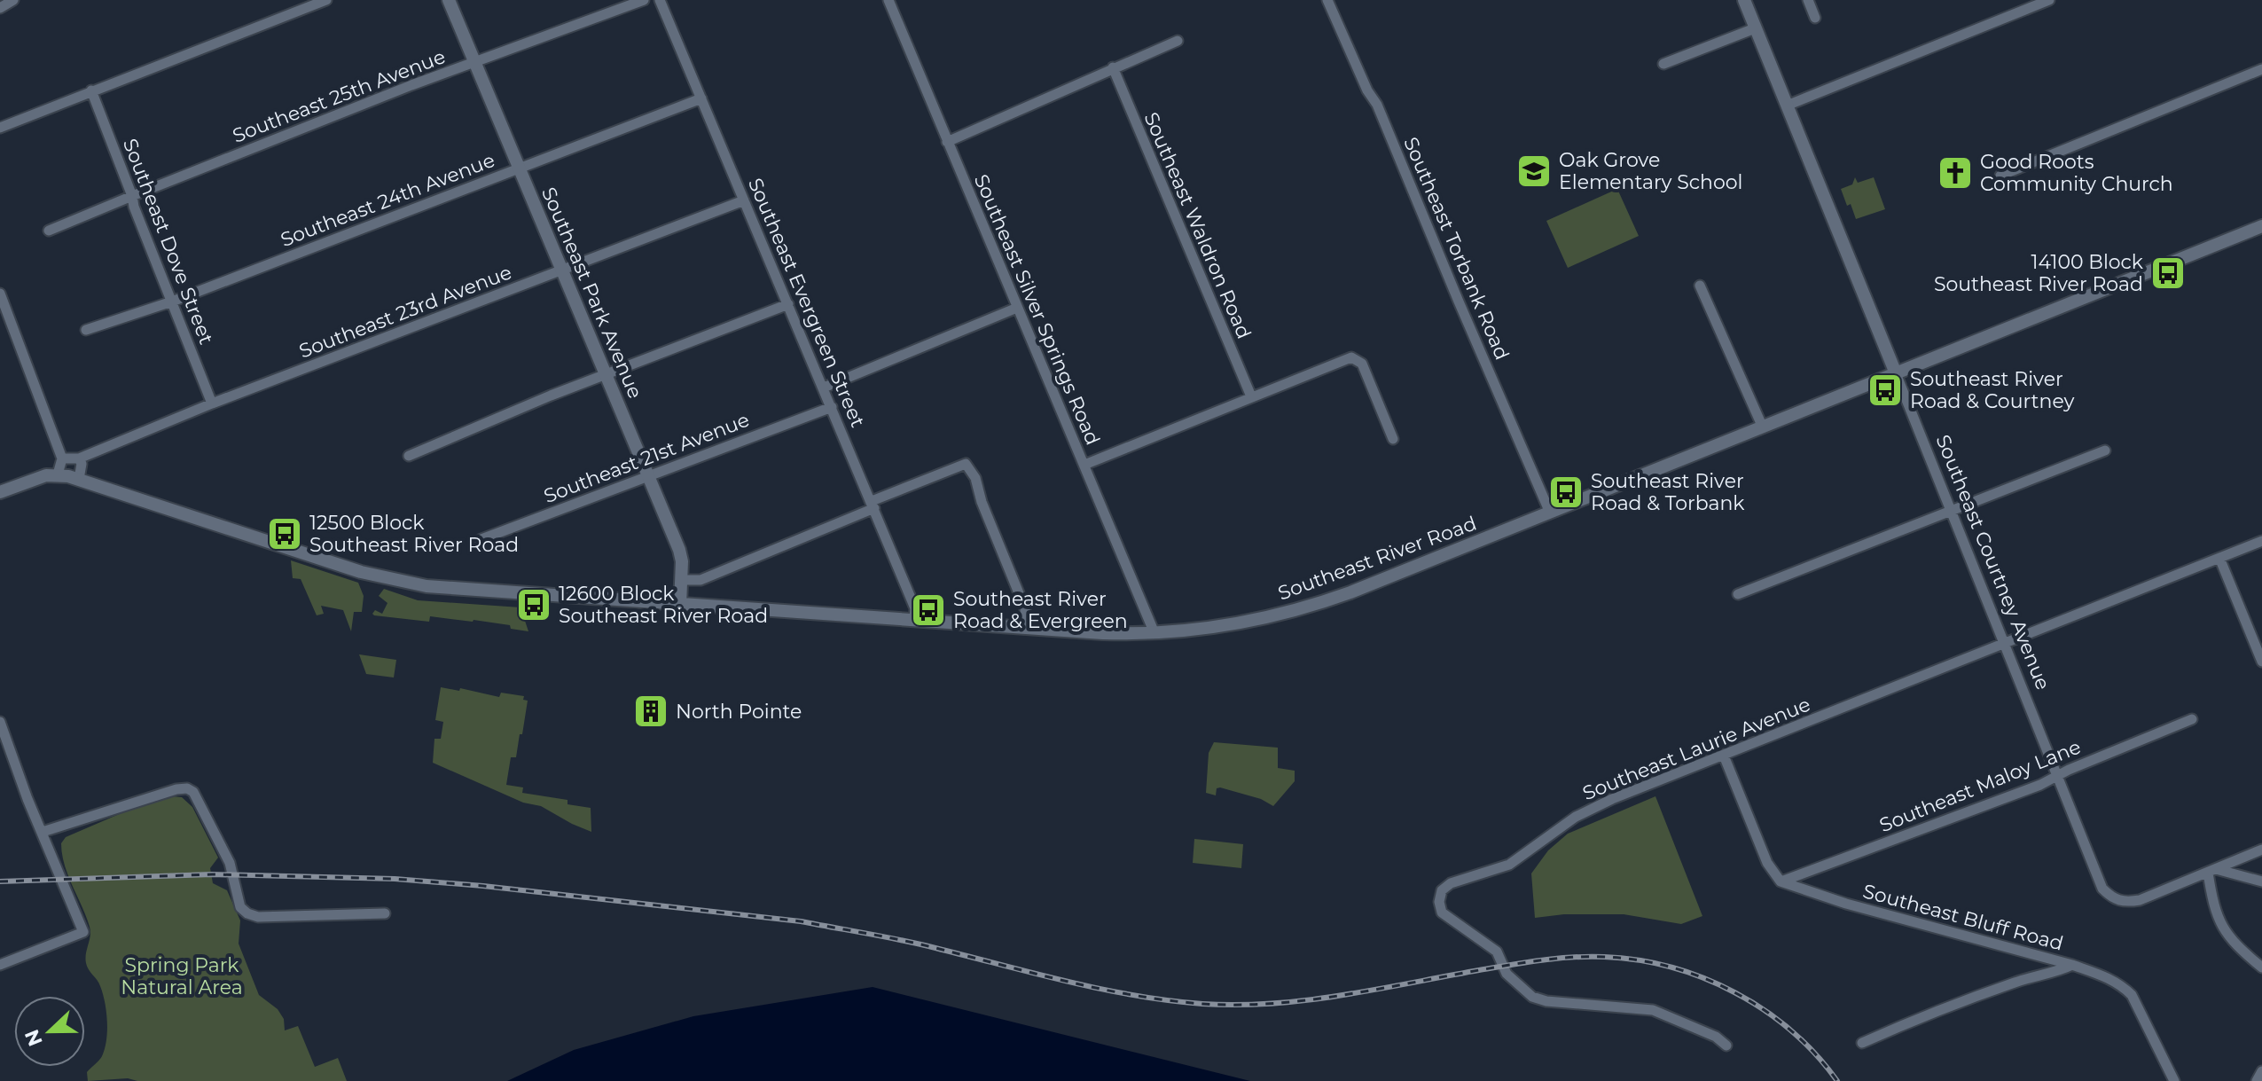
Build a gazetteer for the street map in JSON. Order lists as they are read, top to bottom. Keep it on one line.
{"streets":{"street":["Southeast 25th Avenue","Southeast 24th Avenue","Southeast Waldron Road","Southeast Dove Street","Southeast Torbank Road","Southeast Park Avenue","Southeast Evergreen Street","Southeast Silver Springs Road","Southeast 23rd Avenue","Southeast 21st Avenue","Southeast River Road","Southeast Courtney Avenue","Southeast Laurie Avenue","Southeast Maloy Lane","Southeast Bluff Road"]},"crossings":[["Southeast 25th Avenue","Southeast Dove Street"],["Southeast 25th Avenue","Southeast Park Avenue"],["Southeast 24th Avenue","Southeast Dove Street"],["Southeast 24th Avenue","Southeast Park Avenue"],["Southeast 24th Avenue","Southeast Evergreen Street"],["Southeast Dove Street","Southeast 23rd Avenue"],["Southeast Torbank Road","Southeast River Road"],["Southeast Park Avenue","Southeast 23rd Avenue"],["Southeast Park Avenue","Southeast 21st Avenue"],["Southeast Park Avenue","Southeast River Road"],["Southeast Evergreen Street","Southeast 23rd Avenue"],["Southeast Evergreen Street","Southeast 21st Avenue"],["Southeast Evergreen Street","Southeast River Road"],["Southeast Silver Springs Road","Southeast River Road"],["Southeast River Road","Southeast Courtney Avenue"],["Southeast Courtney Avenue","Southeast Laurie Avenue"],["Southeast Courtney Avenue","Southeast Maloy Lane"],["Southeast Maloy Lane","Southeast Bluff Road"]],"parks":["Spring Park Natural Area"],"places":{"school or university":["Oak Grove Elementary School"],"church":["Good Roots Community Church"],"bus stop":["14100 Block Southeast River Road","Southeast River Road & Courtney","Southeast River Road & Torbank","12500 Block Southeast River Road","12600 Block Southeast River Road","Southeast River Road & Evergreen"],"building":["North Pointe"]},"north":"left"}
